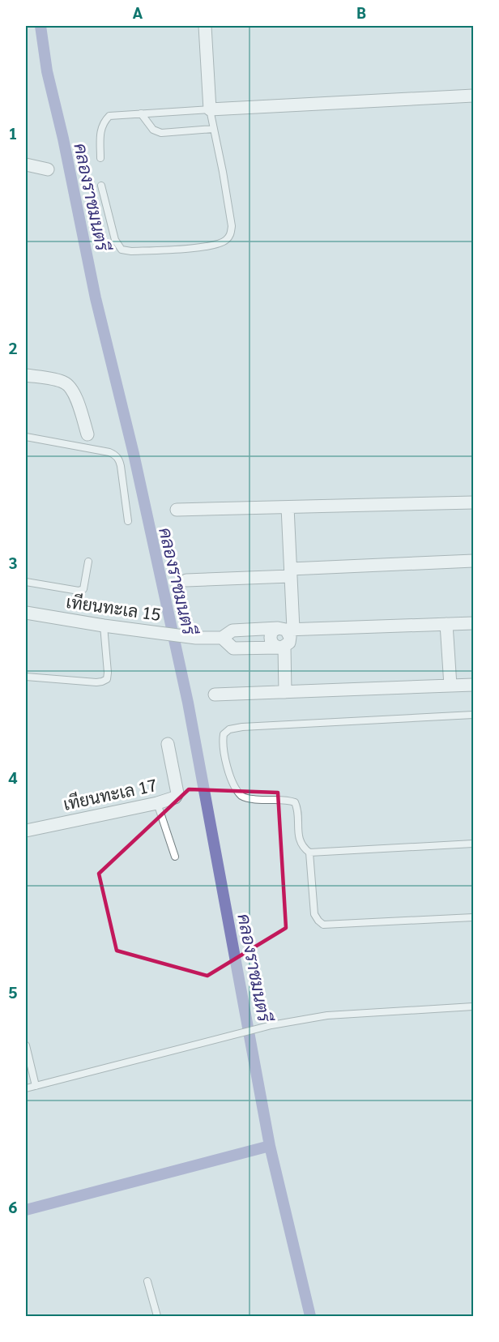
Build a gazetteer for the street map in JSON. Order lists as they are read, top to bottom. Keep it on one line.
{"streets":{"street":["เทียนทะเล 15","เทียนทะเล 17"]},"water":["คลองราชมนตรี"],"grid":{"columns":["A","B"],"rows":["1","2","3","4","5","6"]}}
